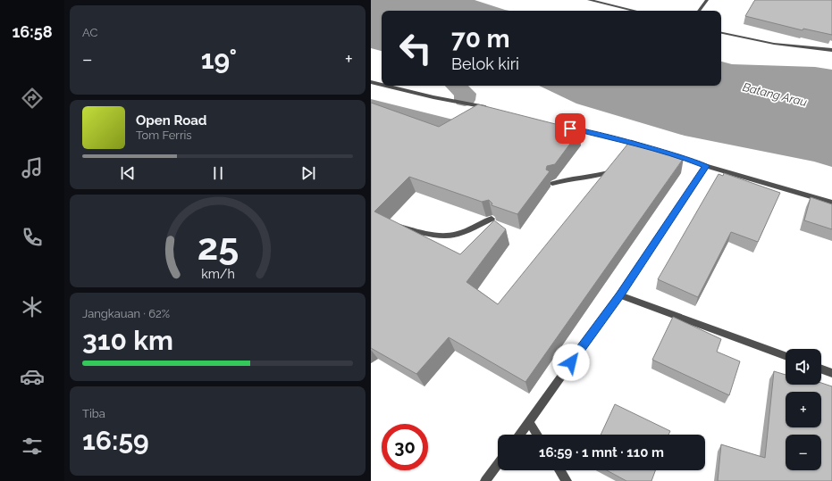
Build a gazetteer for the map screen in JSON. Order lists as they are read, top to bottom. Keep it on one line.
{"water":["Batang Arau"],"page":{"tabs":"16:58","tile":["AC",["Jangkauan · 62%","310 km"],["Tiba","16:59"]],"turn":["70 m","Belok kiri"],"heat":["−","19°","+"],"song":["Open Road","Tom Ferris"],"map_buttons":["+","−"],"limit":"30","trip":"16:59 · 1 mnt · 110 m","gauge":["25","km/h"]}}
